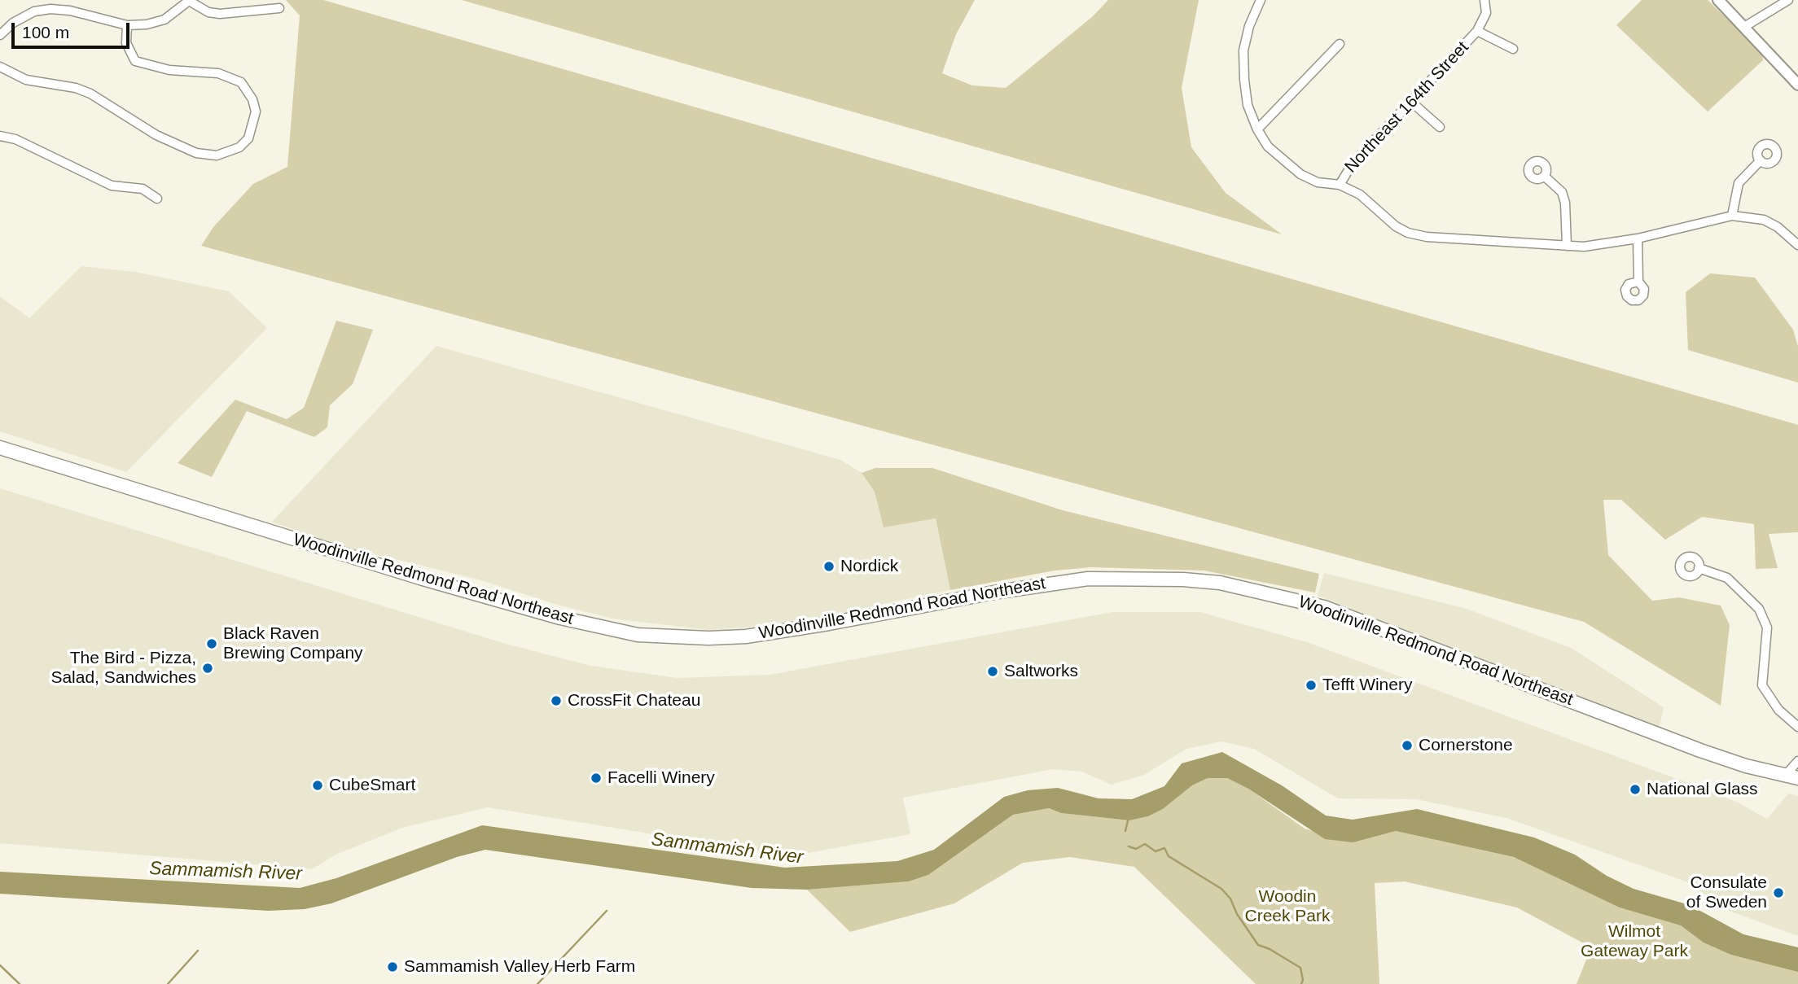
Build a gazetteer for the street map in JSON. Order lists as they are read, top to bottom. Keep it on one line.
{"streets":{"main road":["Woodinville Redmond Road Northeast"],"street":["Northeast 164th Street"]},"water":["Sammamish River"],"parks":["Woodin Creek Park","Wilmot Gateway Park"],"places":["Nordick","Black Raven Brewing Company","The Bird - Pizza, Salad, Sandwiches","Saltworks","Tefft Winery","CrossFit Chateau","Cornerstone","Facelli Winery","CubeSmart","National Glass","Consulate of Sweden","Sammamish Valley Herb Farm"],"scale_bar":"100 m"}
